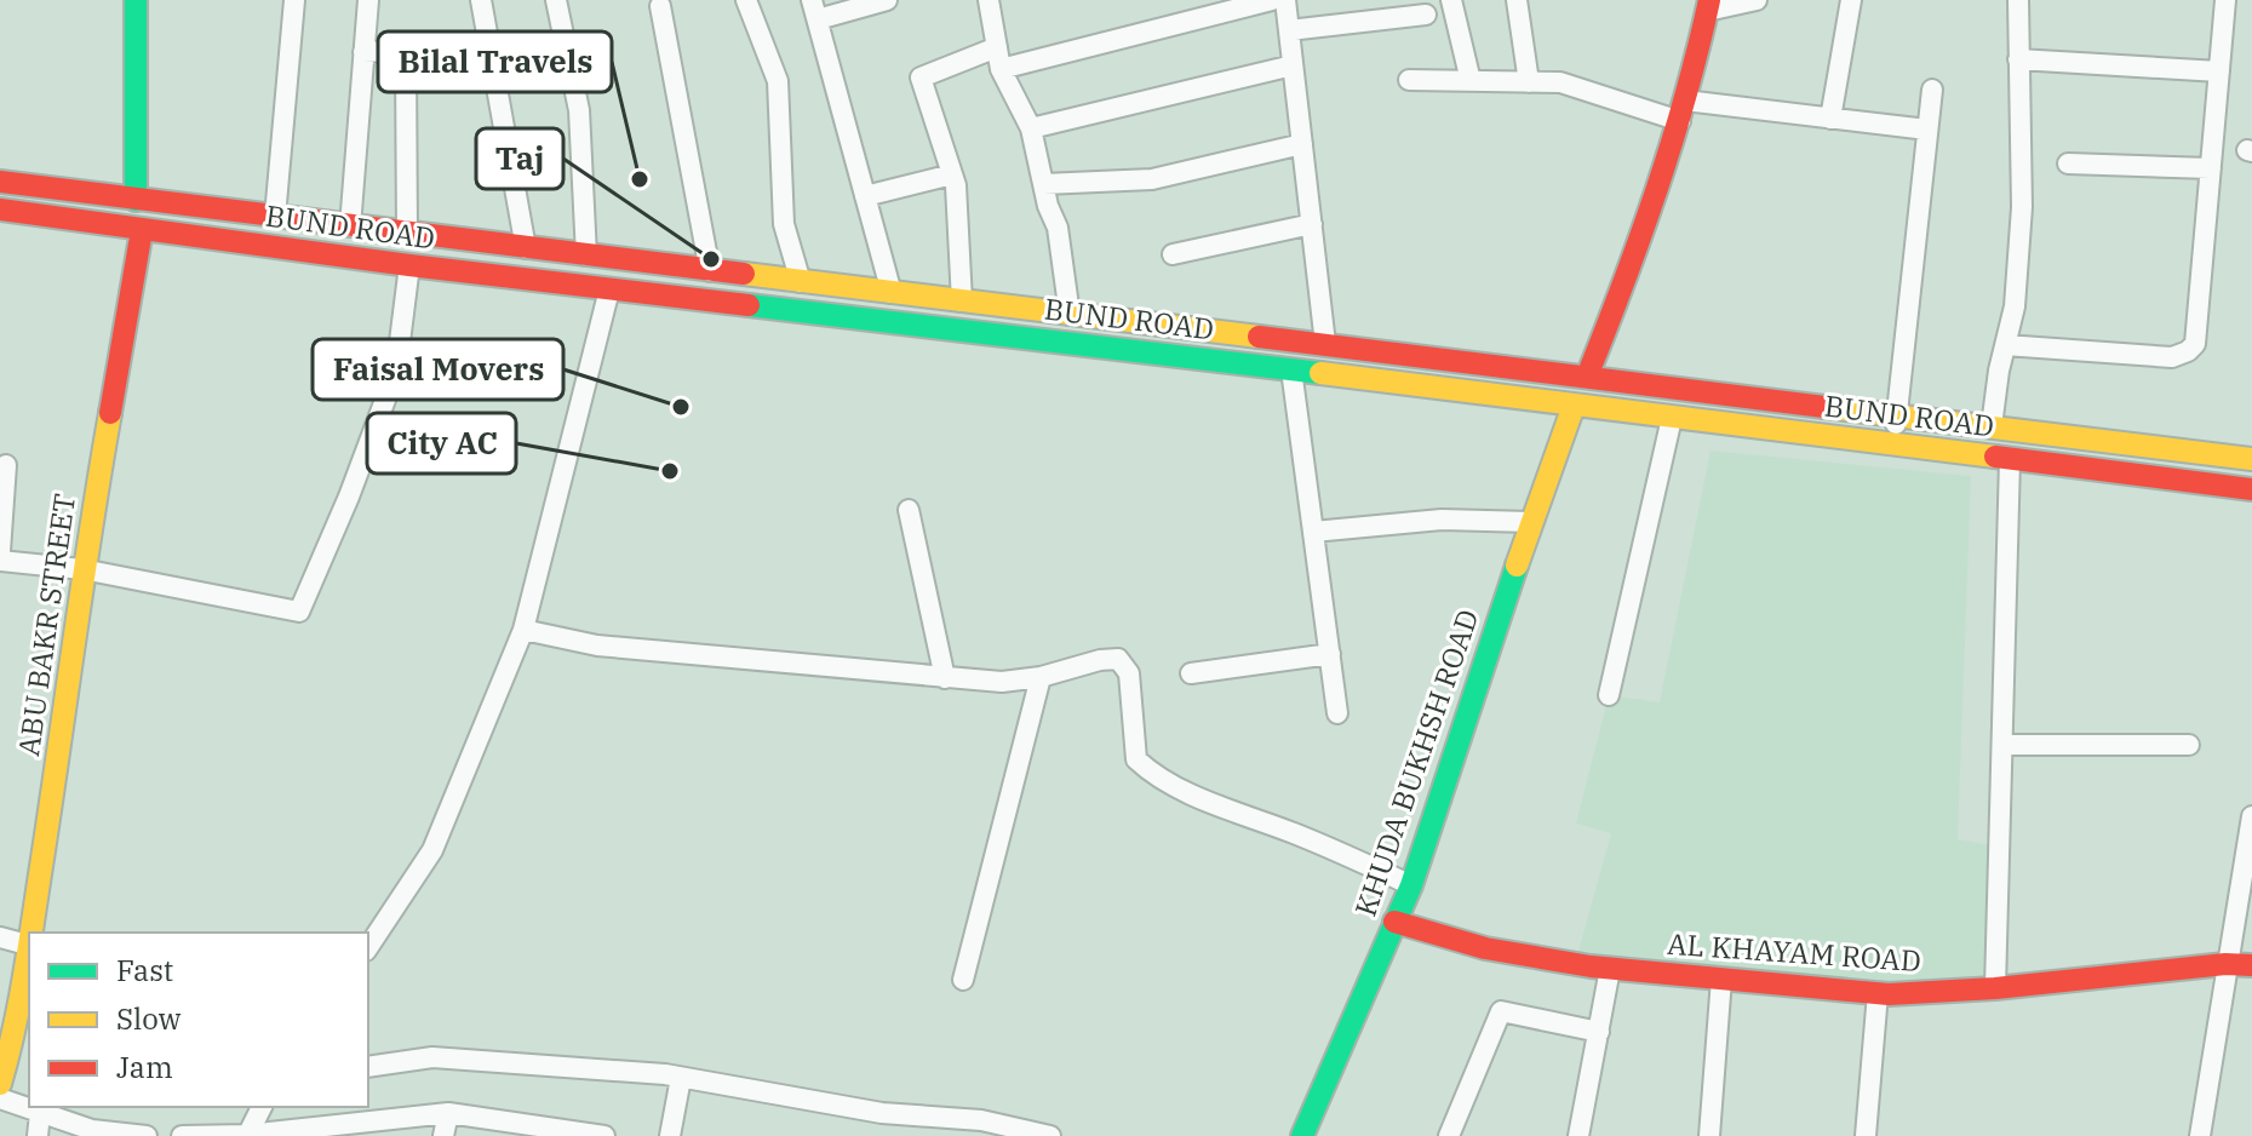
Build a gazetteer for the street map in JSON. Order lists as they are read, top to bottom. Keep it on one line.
{"streets":{"main road":["BUND ROAD","ABU BAKR STREET","KHUDA BUKHSH ROAD","AL KHAYAM ROAD"]},"crossings":[["BUND ROAD","ABU BAKR STREET"],["BUND ROAD","KHUDA BUKHSH ROAD"],["KHUDA BUKHSH ROAD","AL KHAYAM ROAD"]],"places":["Bilal Travels","Taj","Faisal Movers","City AC"],"legend":["Fast","Slow","Jam"]}
